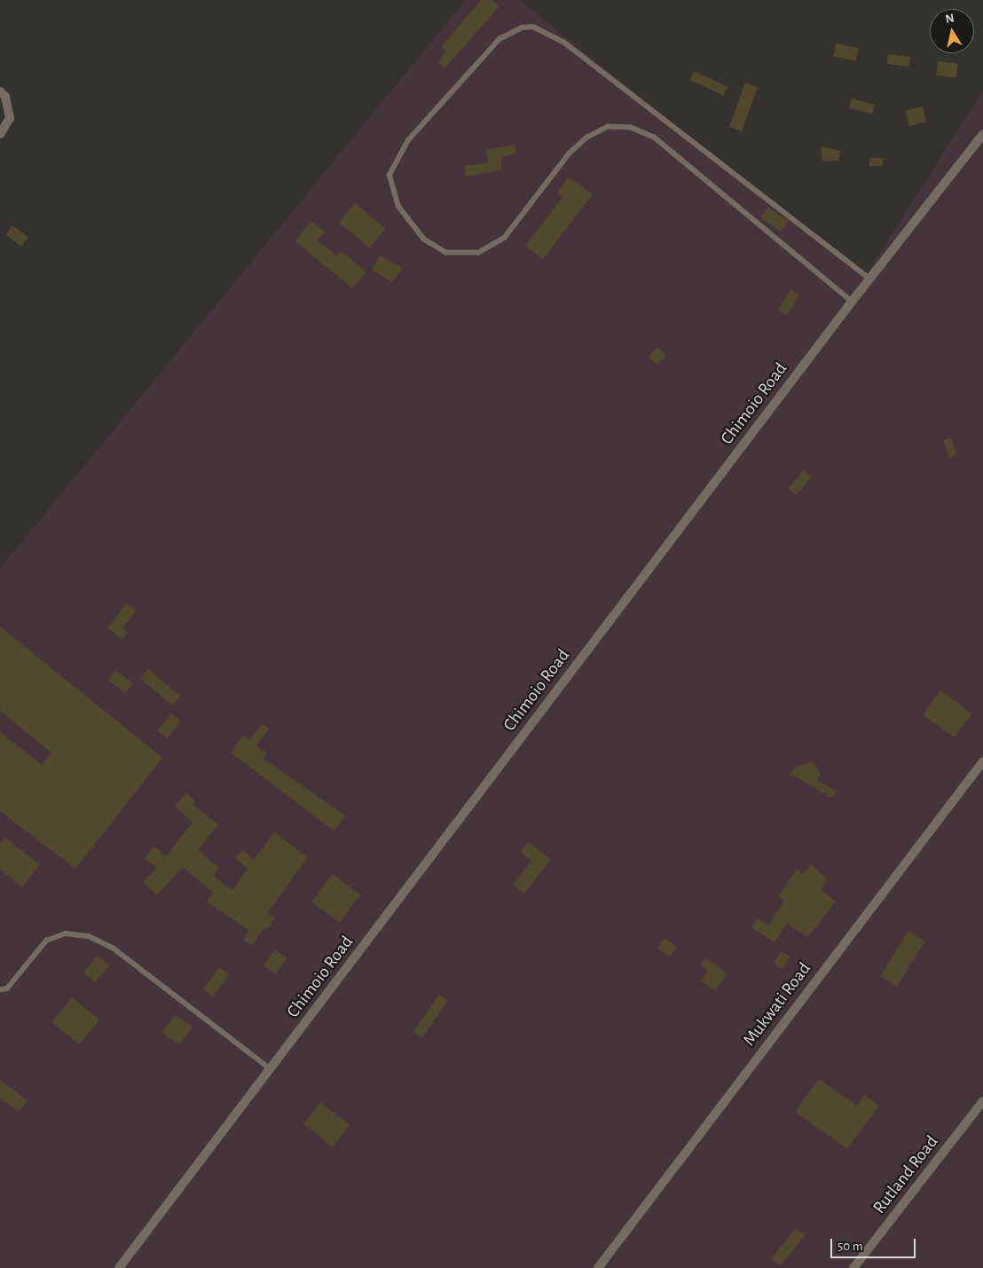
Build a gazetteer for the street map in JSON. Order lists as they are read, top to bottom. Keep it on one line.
{"streets":{"street":["Chimoio Road","Mukwati Road","Rutland Road"]},"scale_bar":"50 m","north":"top"}
